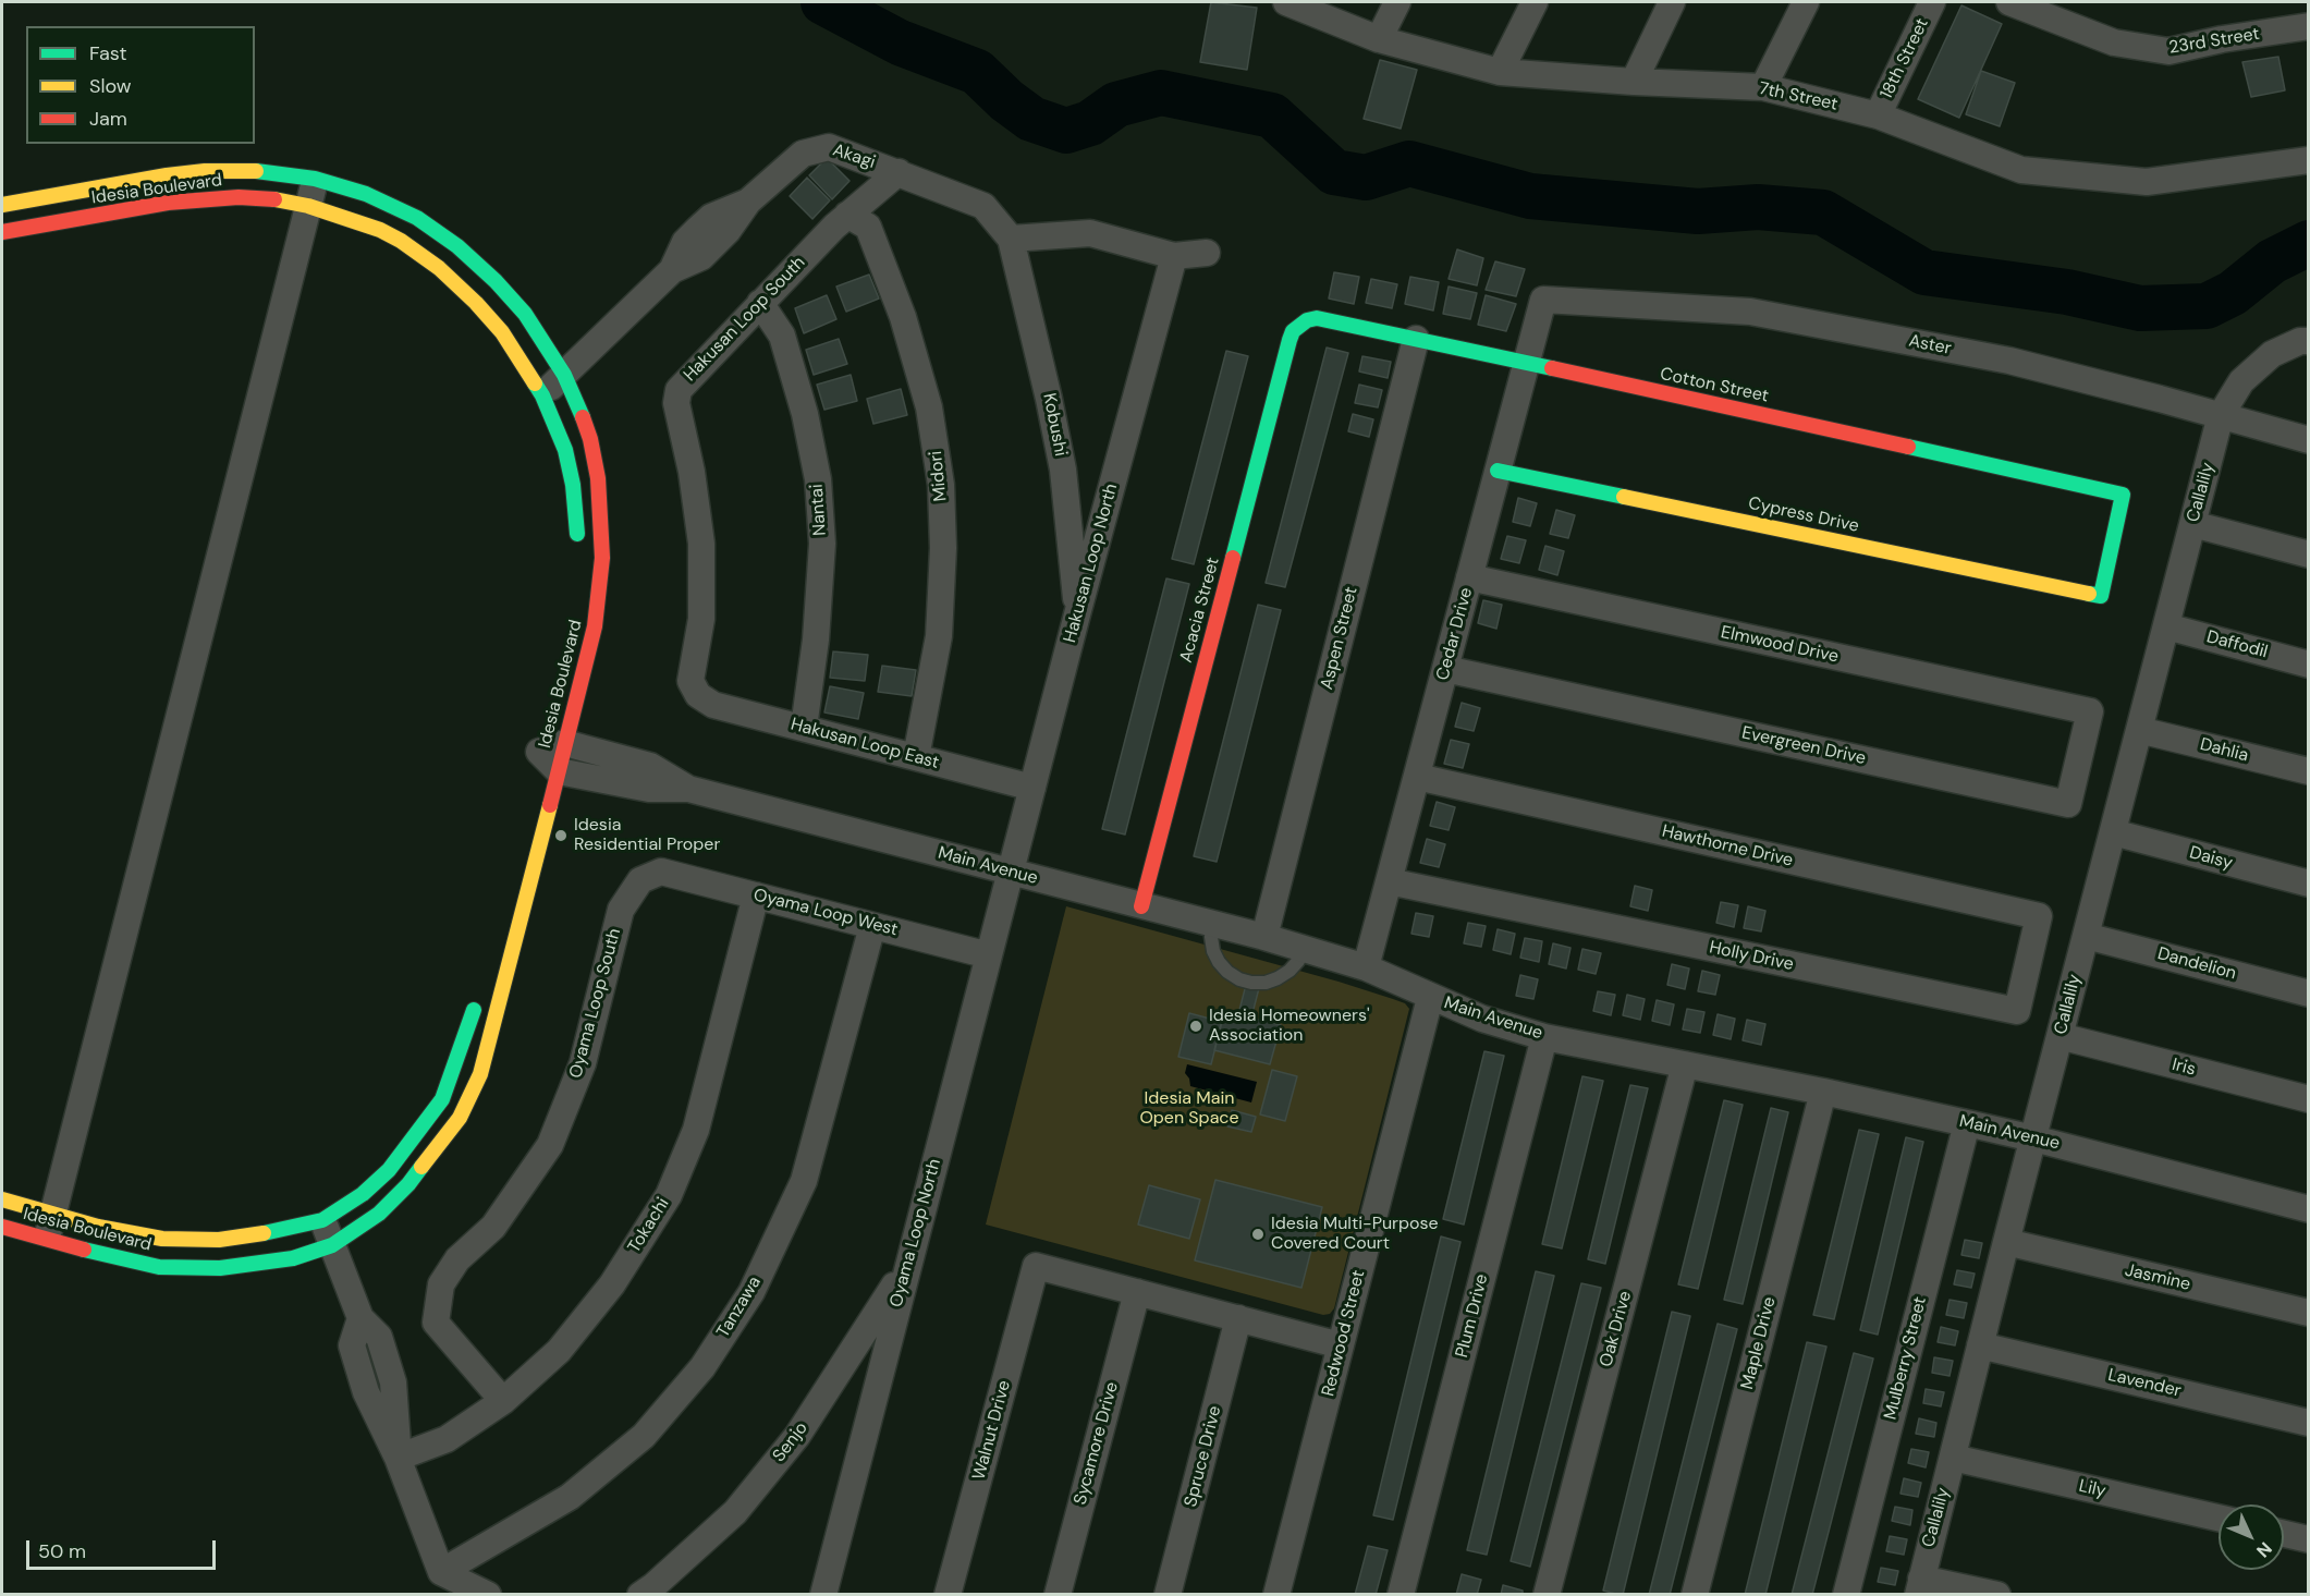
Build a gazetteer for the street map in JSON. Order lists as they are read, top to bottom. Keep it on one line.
{"streets":{"street":["23rd Street","18th Street","7th Street","Akagi","Idesia Boulevard","Hakusan Loop South","Aster","Cotton Street","Kobushi","Midori","Callalily","Nantai","Cypress Drive","Hakusan Loop North","Acacia Street","Cedar Drive","Aspen Street","Elmwood Drive","Daffodil","Hakusan Loop East","Evergreen Drive","Dahlia","Hawthorne Drive","Daisy","Main Avenue","Oyama Loop West","Holly Drive","Dandelion","Oyama Loop South","Iris","Tokachi","Oyama Loop North","Jasmine","Tanzawa","Plum Drive","Oak Drive","Redwood Street","Maple Drive","Mulberry Street","Lavender","Walnut Drive","Senjo","Sycamore Drive","Spruce Drive","Lily"]},"crossings":[["18th Street","7th Street"],["Akagi","Idesia Boulevard"],["Akagi","Hakusan Loop South"],["Akagi","Kobushi"],["Idesia Boulevard","Main Avenue"],["Hakusan Loop South","Midori"],["Hakusan Loop South","Nantai"],["Hakusan Loop South","Hakusan Loop East"],["Aster","Callalily"],["Aster","Cedar Drive"],["Cotton Street","Cypress Drive"],["Cotton Street","Acacia Street"],["Cotton Street","Cedar Drive"],["Cotton Street","Aspen Street"],["Kobushi","Hakusan Loop North"],["Midori","Hakusan Loop East"],["Callalily","Daffodil"],["Callalily","Dahlia"],["Callalily","Daisy"],["Callalily","Main Avenue"],["Callalily","Dandelion"],["Callalily","Iris"],["Callalily","Jasmine"],["Callalily","Lavender"],["Callalily","Lily"],["Nantai","Hakusan Loop East"],["Cypress Drive","Cedar Drive"],["Hakusan Loop North","Hakusan Loop East"],["Hakusan Loop North","Main Avenue"],["Hakusan Loop North","Oyama Loop North"],["Acacia Street","Main Avenue"],["Cedar Drive","Elmwood Drive"],["Cedar Drive","Evergreen Drive"],["Cedar Drive","Hawthorne Drive"],["Cedar Drive","Main Avenue"],["Cedar Drive","Holly Drive"],["Aspen Street","Main Avenue"],["Elmwood Drive","Evergreen Drive"],["Hawthorne Drive","Holly Drive"],["Main Avenue","Oyama Loop North"],["Main Avenue","Plum Drive"],["Main Avenue","Oak Drive"],["Main Avenue","Redwood Street"],["Main Avenue","Maple Drive"],["Main Avenue","Mulberry Street"],["Oyama Loop West","Oyama Loop South"],["Oyama Loop West","Tokachi"],["Oyama Loop West","Oyama Loop North"],["Oyama Loop West","Tanzawa"],["Oyama Loop South","Tokachi"],["Oyama Loop North","Senjo"],["Walnut Drive","Sycamore Drive"]],"parks":["Idesia Main Open Space"],"places":["Idesia Residential Proper","Idesia Homeowners' Association","Idesia Multi-Purpose Covered Court"],"legend":["Fast","Slow","Jam"],"scale_bar":"50 m","north":"bottom right"}
